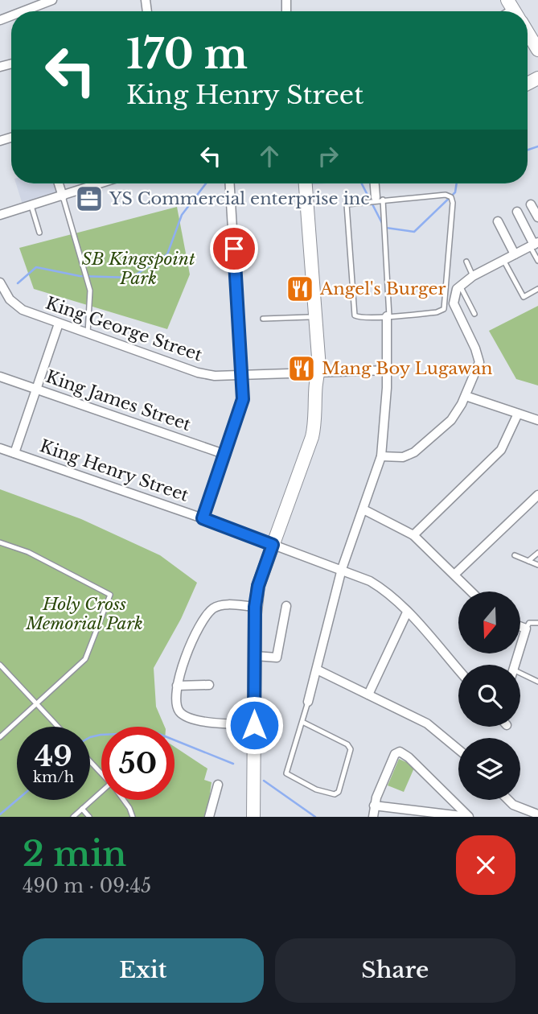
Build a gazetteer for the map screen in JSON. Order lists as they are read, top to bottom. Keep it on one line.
{"streets":{"street":["King George Street","King James Street","King Henry Street"]},"parks":["SB Kingspoint Park","Holy Cross Memorial Park"],"places":{"office":["YS Commercial enterprise inc"],"restaurant":["Angel's Burger","Mang Boy Lugawan"]},"north":"bottom","page":{"turn":["170 m","King Henry Street"],"speed":"49 km/h","limit":"50","heading":["2 min","490 m · 09:45"],"buttons":["Exit","Share"]}}
